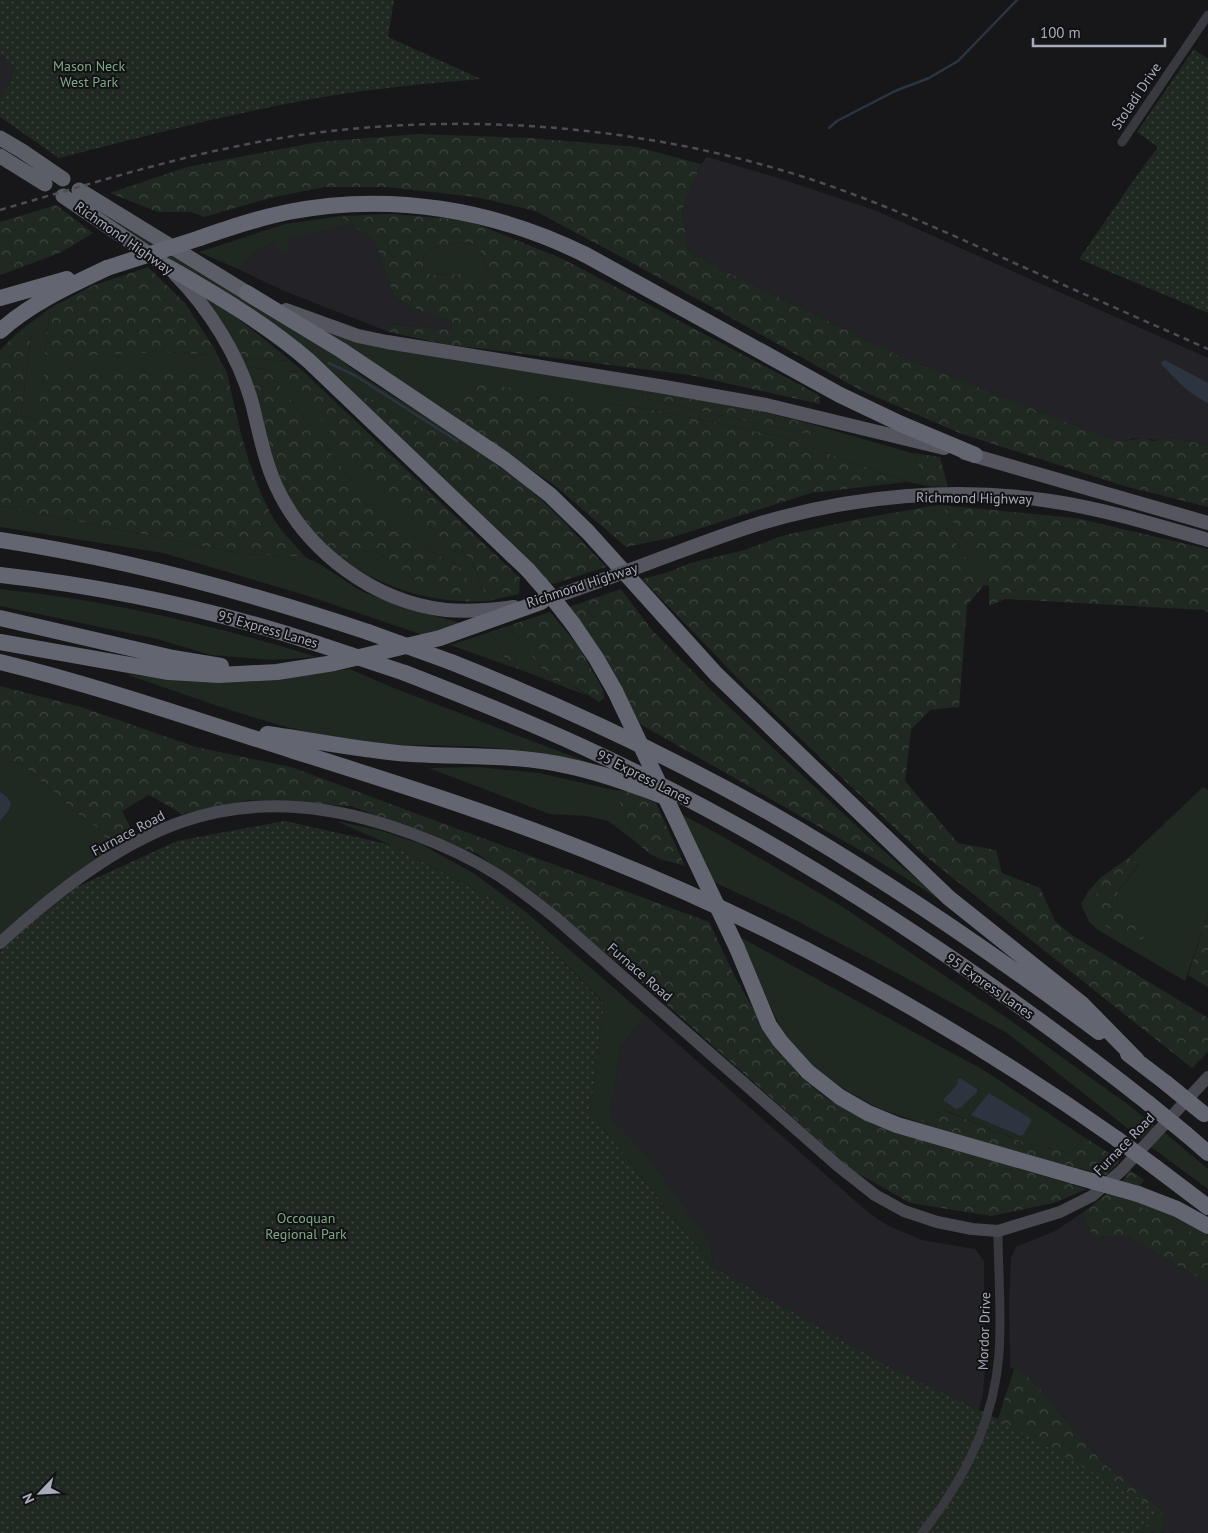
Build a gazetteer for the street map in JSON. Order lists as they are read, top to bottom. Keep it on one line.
{"streets":{"highway":["Richmond Highway","95 Express Lanes"],"main road":["Furnace Road"],"street":["Stoladi Drive","Mordor Drive"]},"crossings":[["Furnace Road","Mordor Drive"]],"parks":["Mason Neck West Park","Occoquan Regional Park"],"scale_bar":"100 m","north":"bottom left"}
